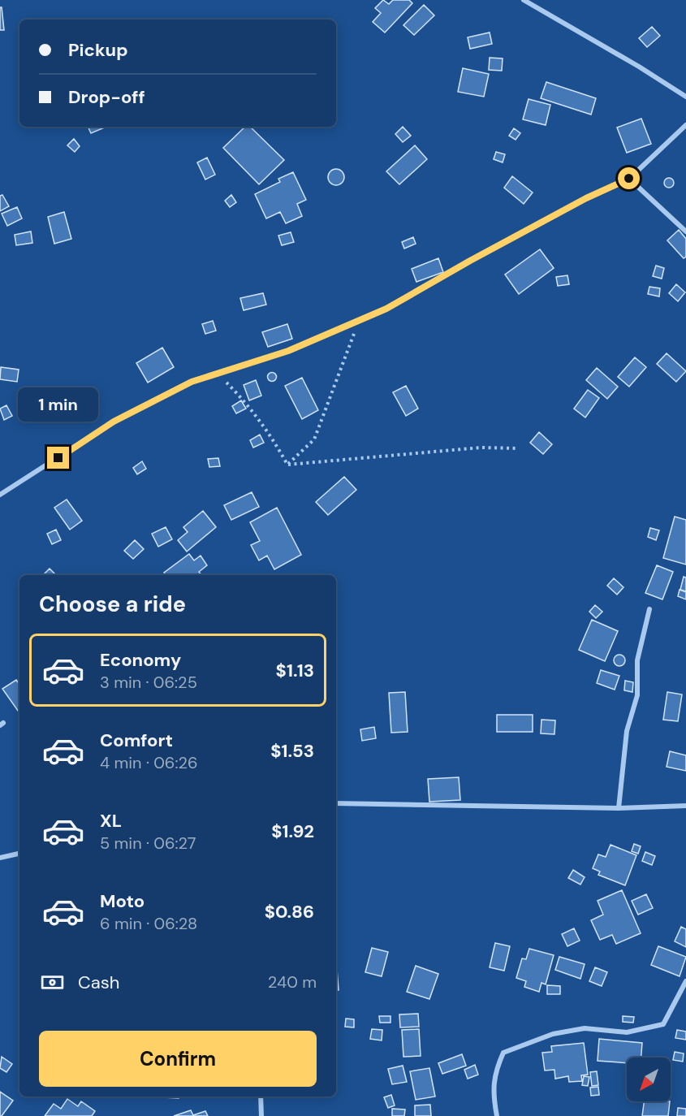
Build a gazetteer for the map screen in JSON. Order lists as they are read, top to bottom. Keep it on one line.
{"north":"bottom left","page":{"banner":["Pickup","Drop-off"],"bubble":"1 min","heading":"Choose a ride","list":[{"name":"Economy","note":"3 min · 06:25","value":"$1.13"},{"name":"Comfort","note":"4 min · 06:26","value":"$1.53"},{"name":"XL","note":"5 min · 06:27","value":"$1.92"},{"name":"Moto","note":"6 min · 06:28","value":"$0.86"}],"pay":["Cash","240 m"],"buttons":"Confirm"}}
